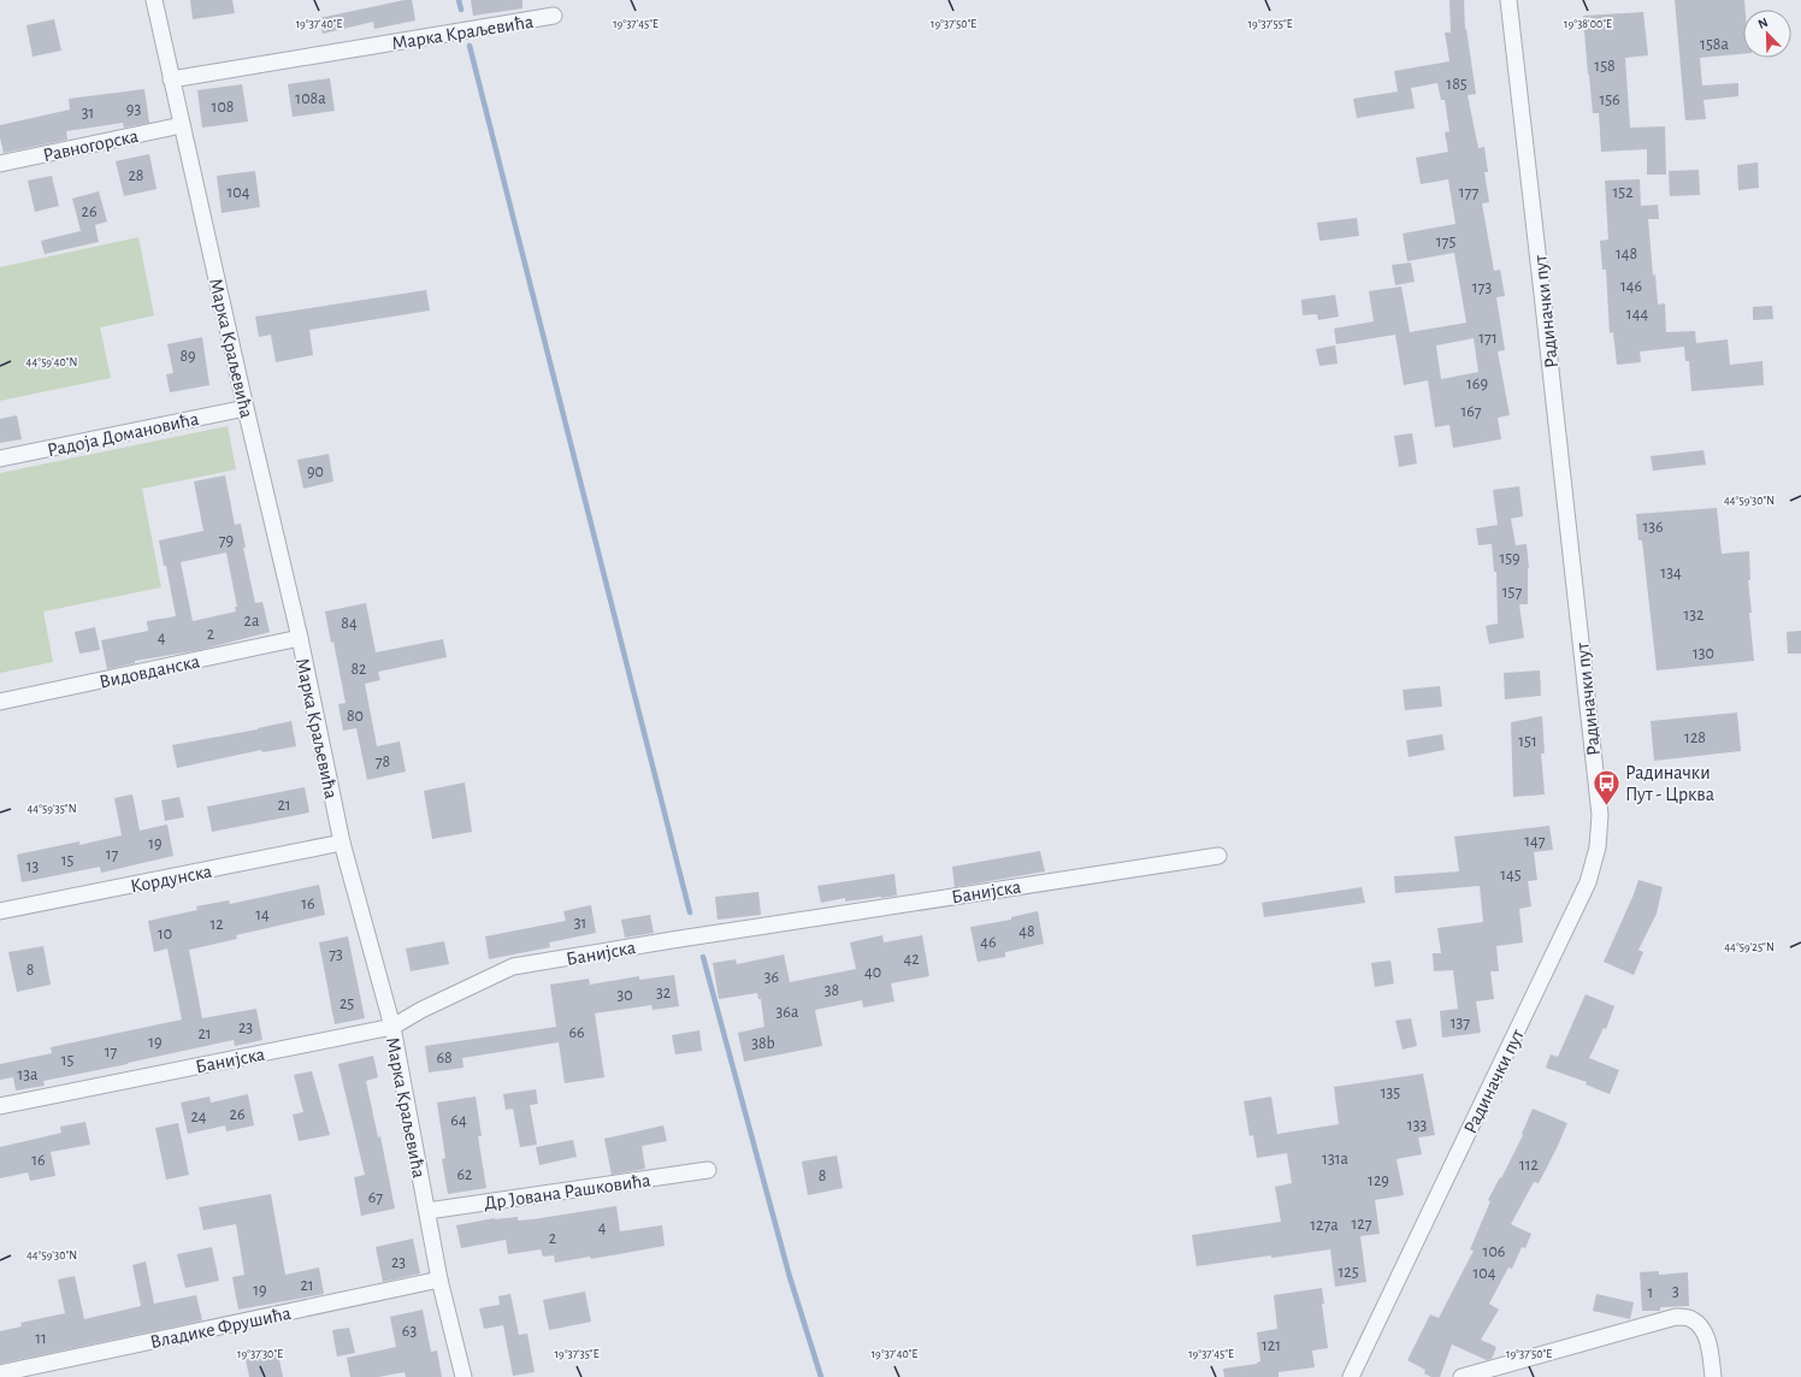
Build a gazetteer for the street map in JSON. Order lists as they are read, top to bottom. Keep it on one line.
{"streets":{"street":["Марка Краљевића","Равногорска","Радиначки пут","Радоја Домановића","Видовданска","Кордунска","Банијска","Др Јована Рашковића","Владике Фрушића"]},"crossings":[["Марка Краљевића","Равногорска"],["Марка Краљевића","Радоја Домановића"],["Марка Краљевића","Видовданска"],["Марка Краљевића","Кордунска"],["Марка Краљевића","Банијска"],["Марка Краљевића","Др Јована Рашковића"],["Марка Краљевића","Владике Фрушића"]],"places":{"bus stop":["Радиначки Пут - Црква"]},"house_numbers":["158a","158","185","108a","156","108","93","31","28","104","177","152","26","175","148","146","173","144","171","89","169","167","90","136","79","159","134","157","132","2a","84","2","4","130","82","80","128","151","78","21","147","19","17","15","13","145","16","14","31","12","48","10","46","73","42","8","40","36","38","32","30","25","36a","137","23","66","21","19","38b","17","68","15","13a","135","26","24","64","133","131a","16","112","62","8","129","67","127","127a","4","2","106","23","125","104","21","19","3","1","63","11","121"],"north":"top left","coordinates":["19°37'40\"E","19°37'45\"E","19°37'50\"E","19°37'55\"E","19°38'00\"E","44°59'40\"N","44°59'30\"N","44°59'35\"N","44°59'25\"N","19°37'30\"E","19°37'35\"E"]}
